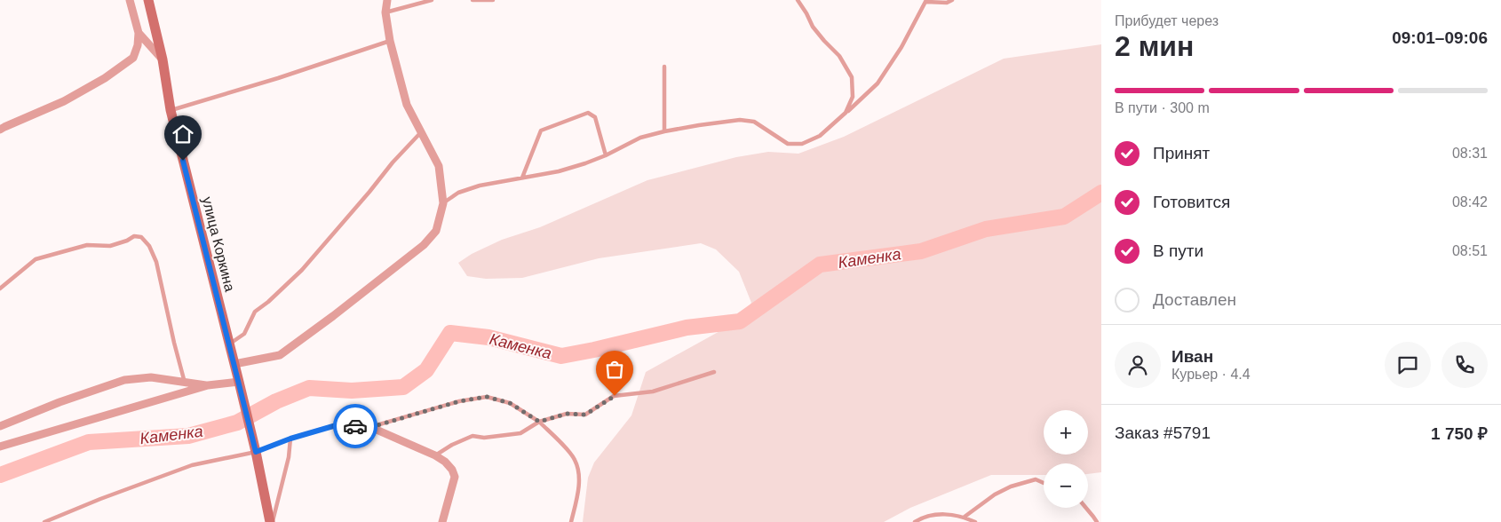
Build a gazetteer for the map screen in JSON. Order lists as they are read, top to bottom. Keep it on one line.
{"streets":{"main road":["улица Коркина"]},"water":["Каменка"],"page":{"heading":["2 мин","Прибудет через","09:01–09:06"],"panel":["Иван","Курьер · 4.4","Заказ #5791","1 750 ₽"],"bar":"В пути · 300 m","list":[["Принят","08:31"],["Готовится","08:42"],["В пути","08:51"],"Доставлен"],"map_buttons":["+","−"]}}
